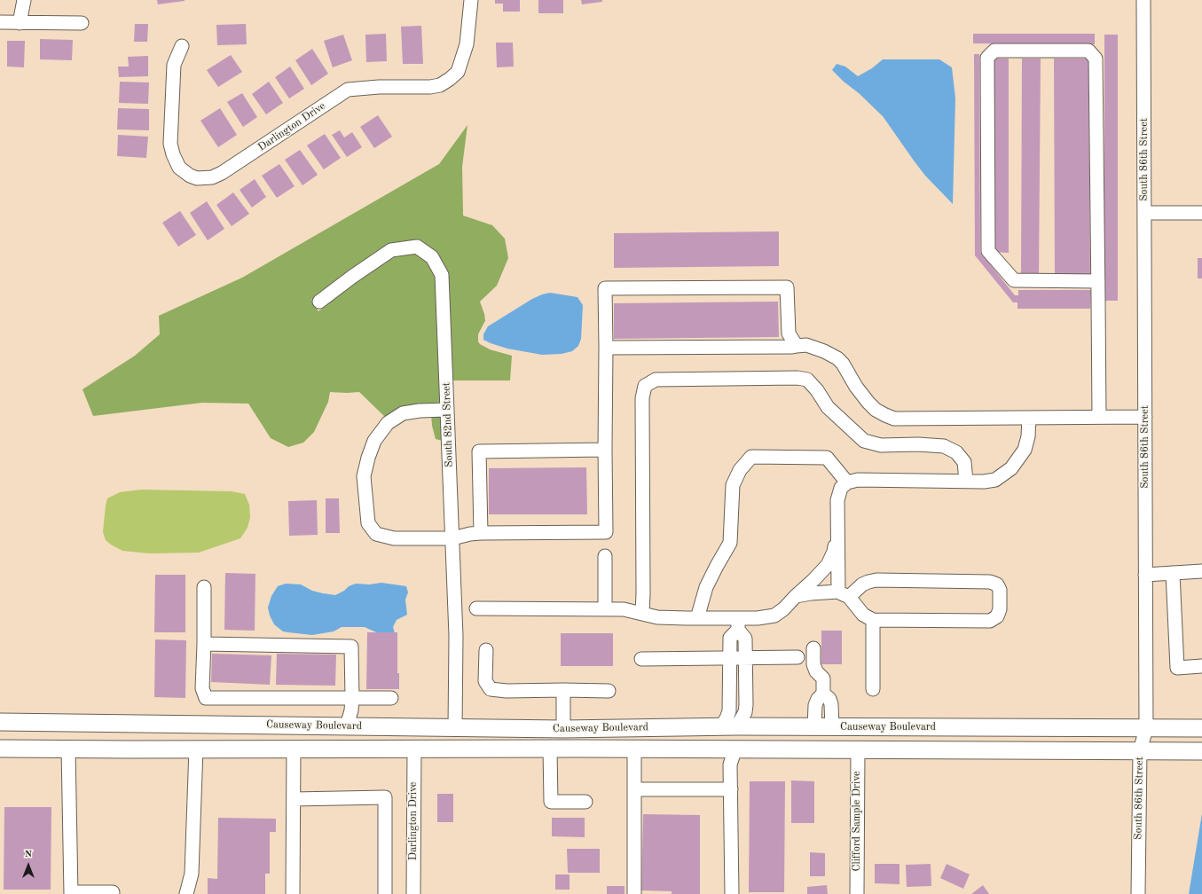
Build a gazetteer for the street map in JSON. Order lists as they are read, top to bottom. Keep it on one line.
{"streets":{"main road":["Causeway Boulevard"],"street":["Darlington Drive","South 86th Street","South 82nd Street","Clifford Sample Drive"]},"crossings":[["Darlington Drive","Causeway Boulevard"],["South 86th Street","Causeway Boulevard"],["South 82nd Street","Causeway Boulevard"],["Causeway Boulevard","Clifford Sample Drive"]],"north":"top"}
